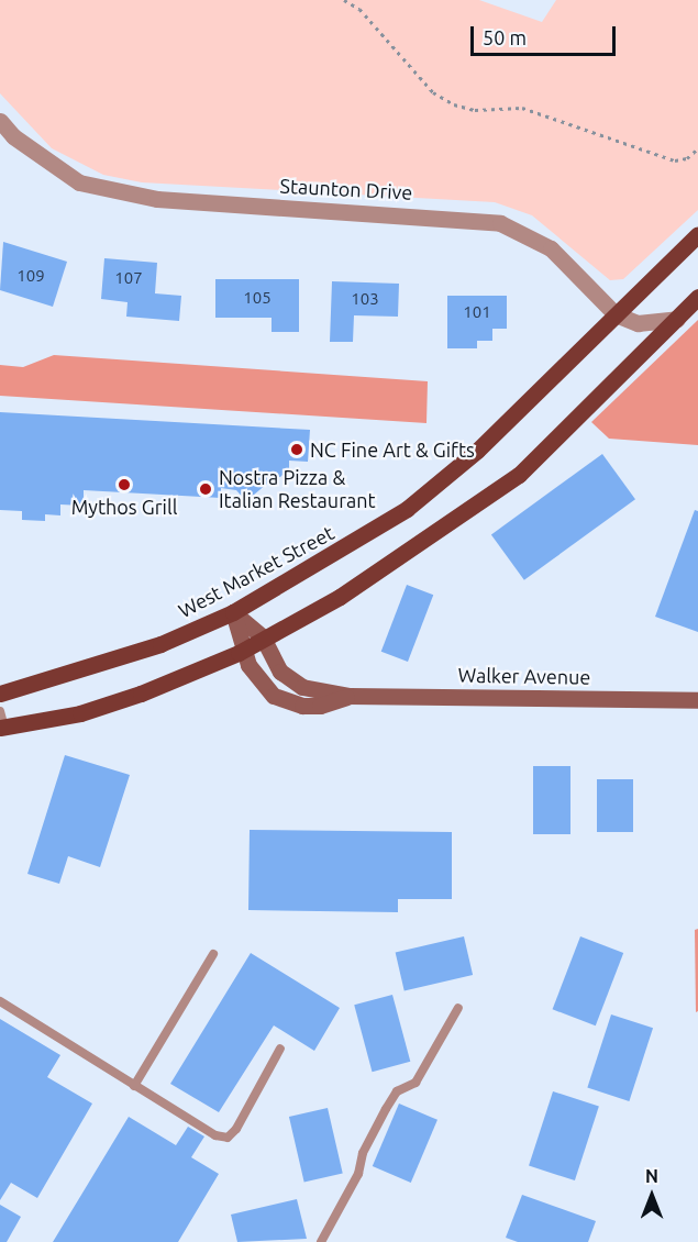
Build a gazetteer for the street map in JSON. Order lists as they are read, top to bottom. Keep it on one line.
{"streets":{"main road":["West Market Street"],"street":["Staunton Drive","Walker Avenue"]},"crossings":[["Staunton Drive","West Market Street"],["West Market Street","Walker Avenue"]],"places":["NC Fine Art & Gifts","Mythos Grill","Nostra Pizza & Italian Restaurant"],"house_numbers":["109","107","105","103","101"],"scale_bar":"50 m","north":"top"}
